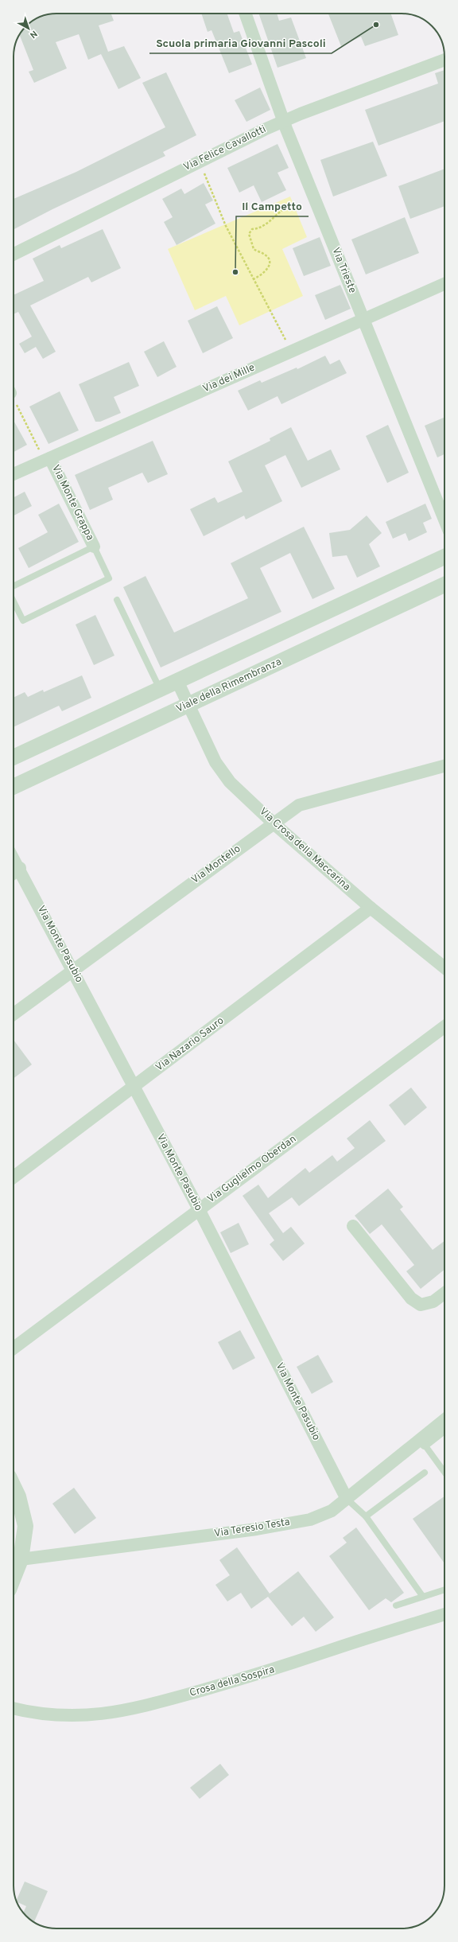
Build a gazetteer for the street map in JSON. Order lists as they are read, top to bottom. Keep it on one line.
{"streets":{"street":["Via Felice Cavallotti","Via Trieste","Via dei Mille","Via Monte Grappa","Viale della Rimembranza","Via Crosa della Maccarina","Via Montello","Via Monte Pasubio","Via Nazario Sauro","Via Guglielmo Oberdan","Via Teresio Testa","Crosa della Sospira"]},"crossings":[["Via Felice Cavallotti","Via Trieste"],["Via Trieste","Via dei Mille"],["Via dei Mille","Via Monte Grappa"],["Viale della Rimembranza","Via Crosa della Maccarina"],["Via Crosa della Maccarina","Via Montello"],["Via Crosa della Maccarina","Via Nazario Sauro"],["Via Montello","Via Monte Pasubio"],["Via Monte Pasubio","Via Nazario Sauro"],["Via Monte Pasubio","Via Guglielmo Oberdan"],["Via Monte Pasubio","Via Teresio Testa"]],"places":["Scuola primaria Giovanni Pascoli","Il Campetto"],"north":"bottom right"}
